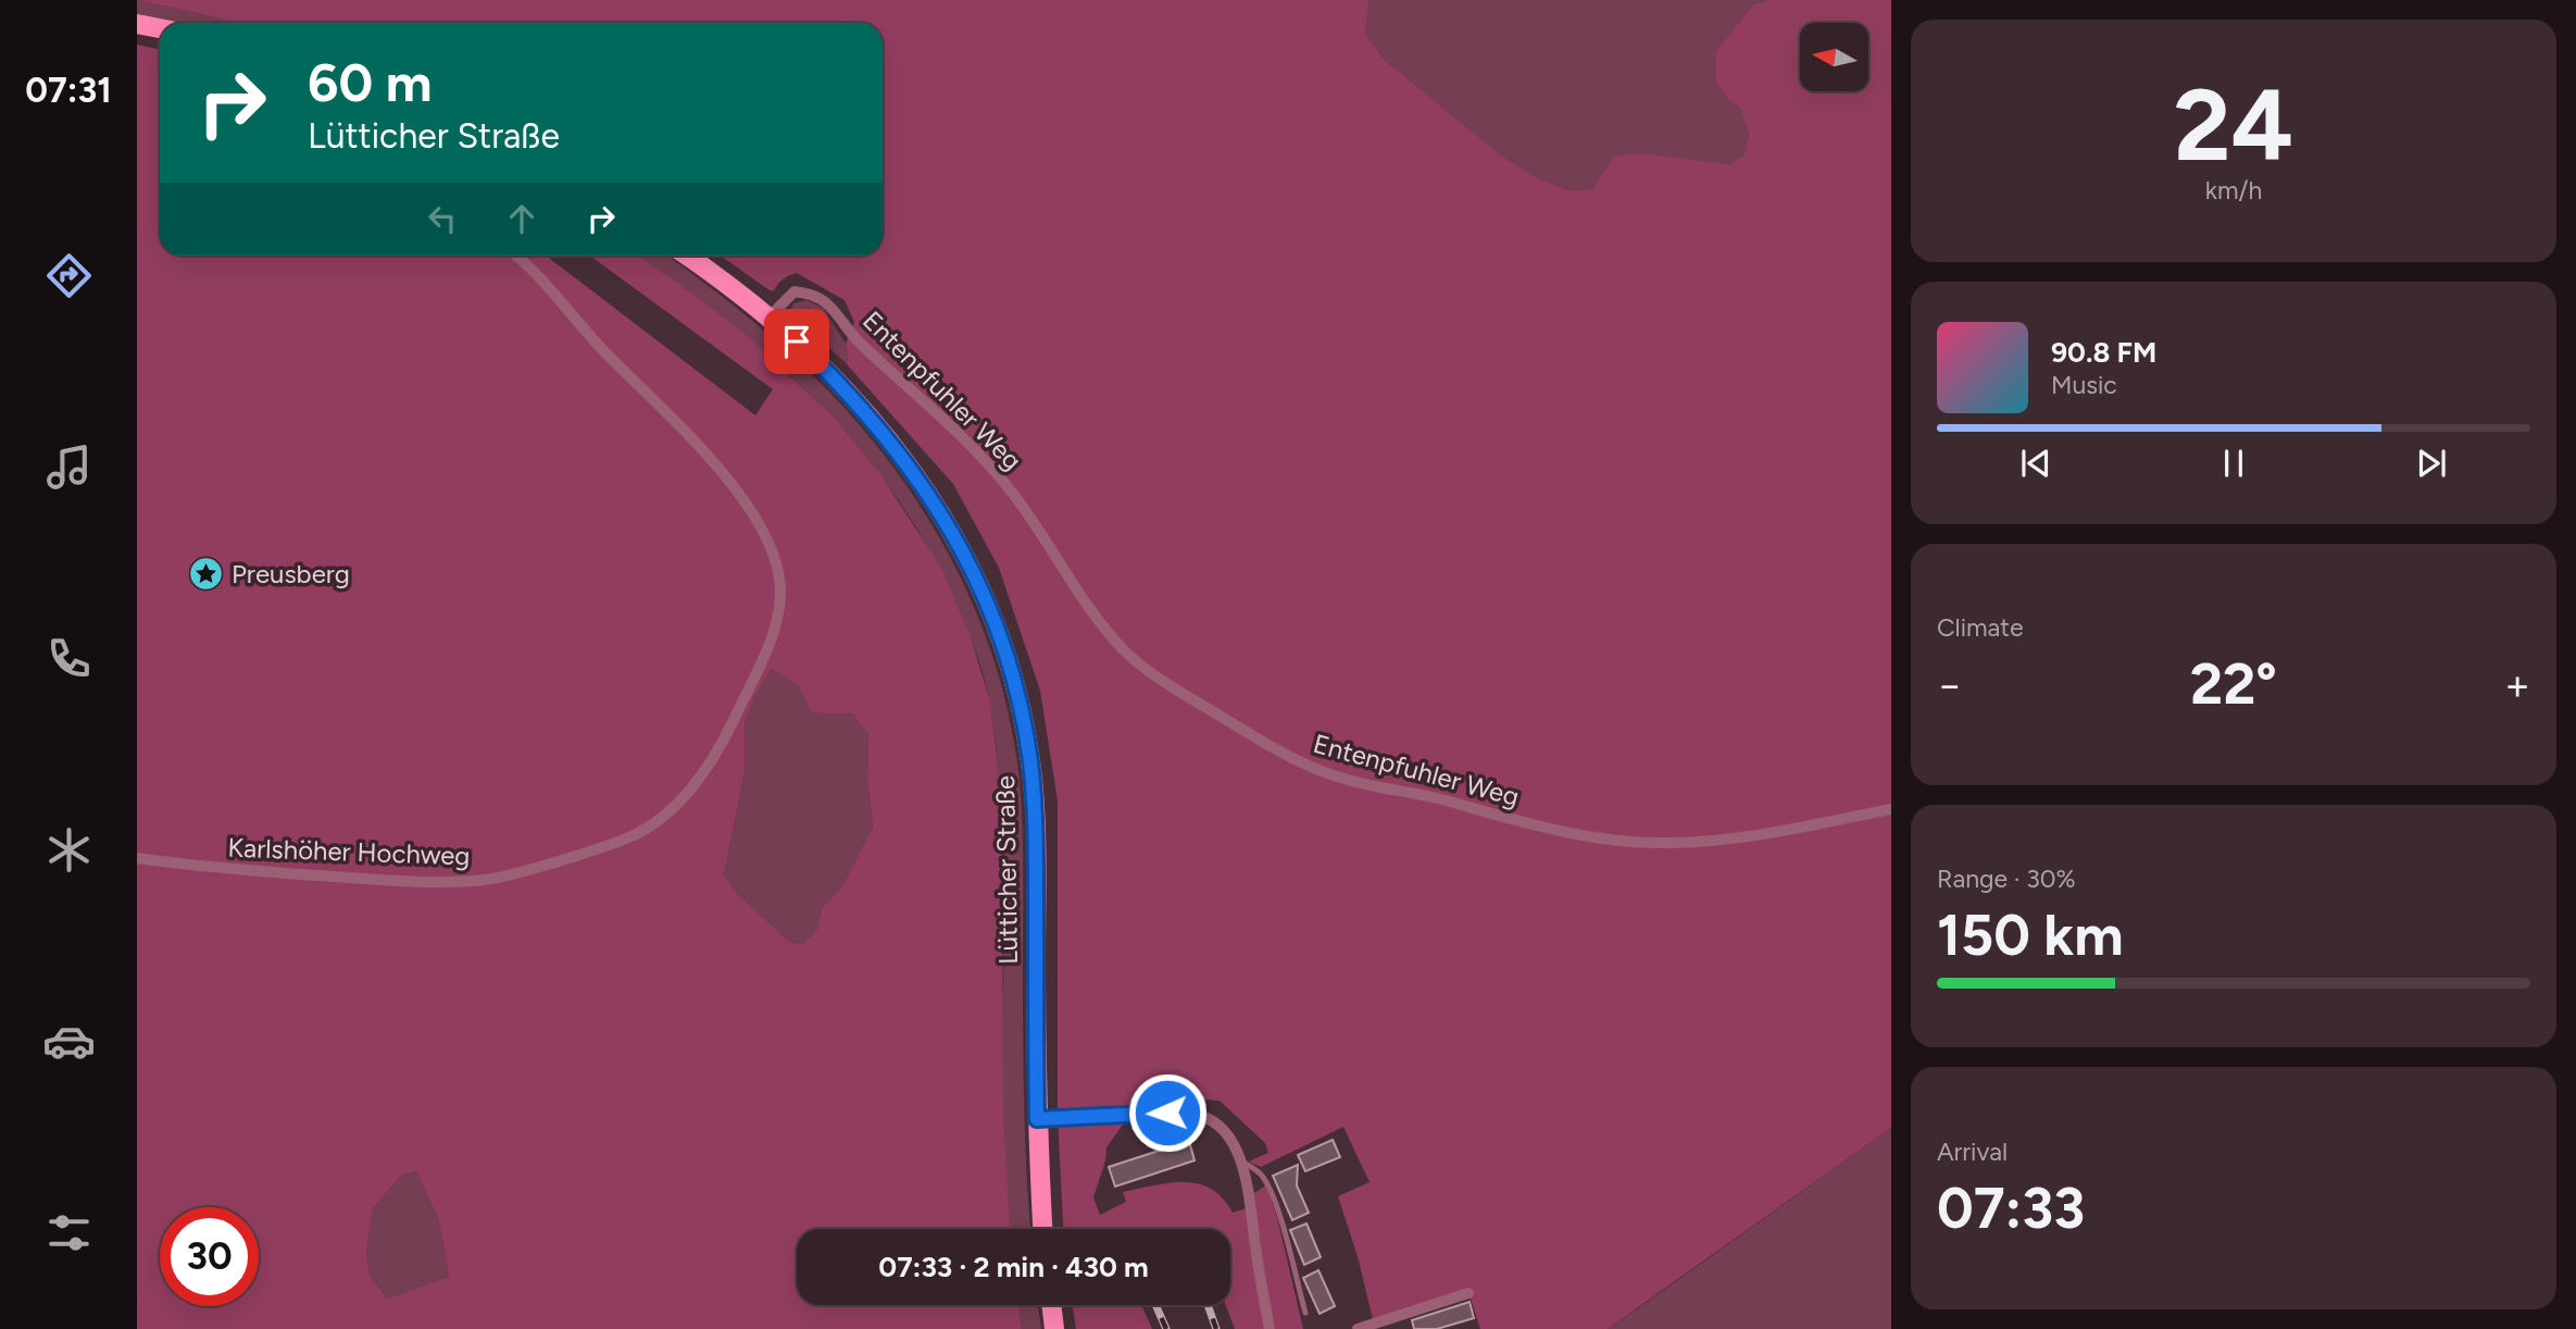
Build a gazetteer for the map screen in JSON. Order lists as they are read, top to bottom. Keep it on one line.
{"streets":{"main road":["Lütticher Straße"],"street":["Entenpfuhler Weg","Karlshöher Hochweg"]},"crossings":[["Entenpfuhler Weg","Lütticher Straße"]],"places":{"place":["Preusberg"]},"north":"left","page":{"tabs":"07:31","tile":[["24","km/h"],"Climate",["Range · 30%","150 km"],["Arrival","07:33"]],"turn":["60 m","Lütticher Straße"],"song":["90.8 FM","Music"],"heat":["−","22°","+"],"limit":"30","trip":"07:33 · 2 min · 430 m"}}
